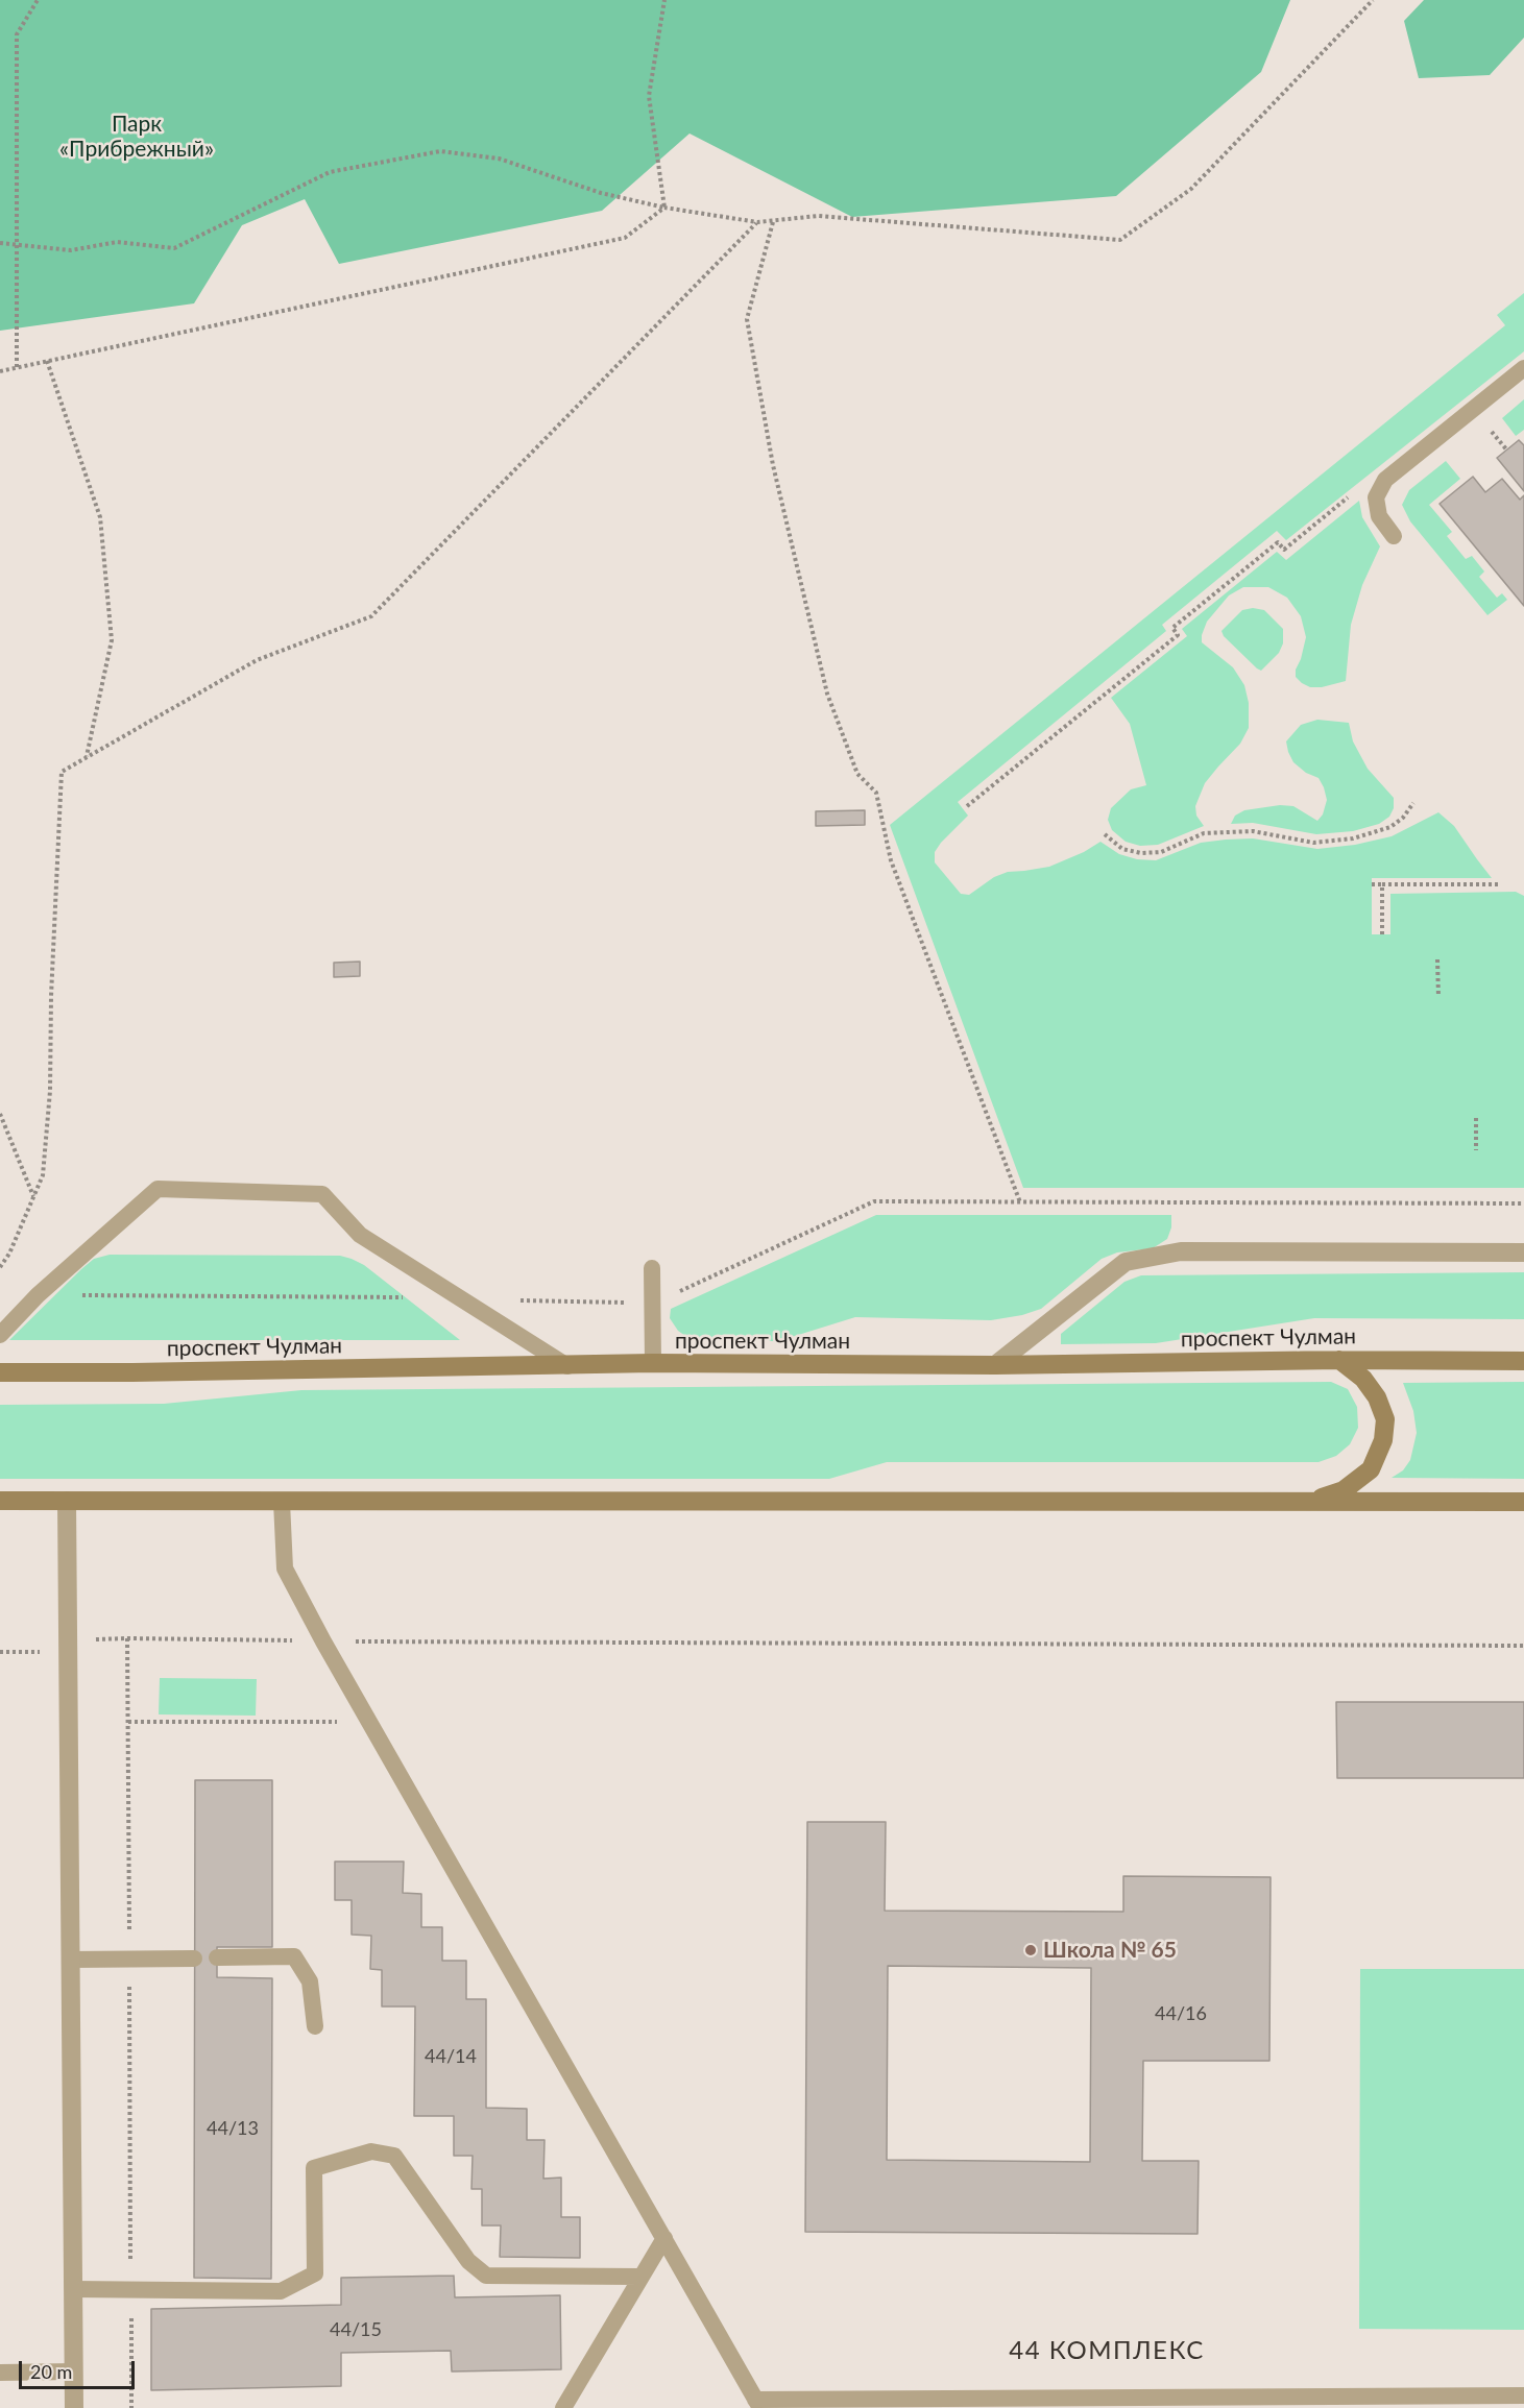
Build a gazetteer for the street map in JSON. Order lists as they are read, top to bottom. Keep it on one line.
{"streets":{"main road":["проспект Чулман"]},"districts":["44 КОМПЛЕКС"],"parks":["Парк «Прибрежный»"],"places":["Школа № 65"],"house_numbers":["44/16","44/14","44/13","44/15"],"scale_bar":"20 m"}
